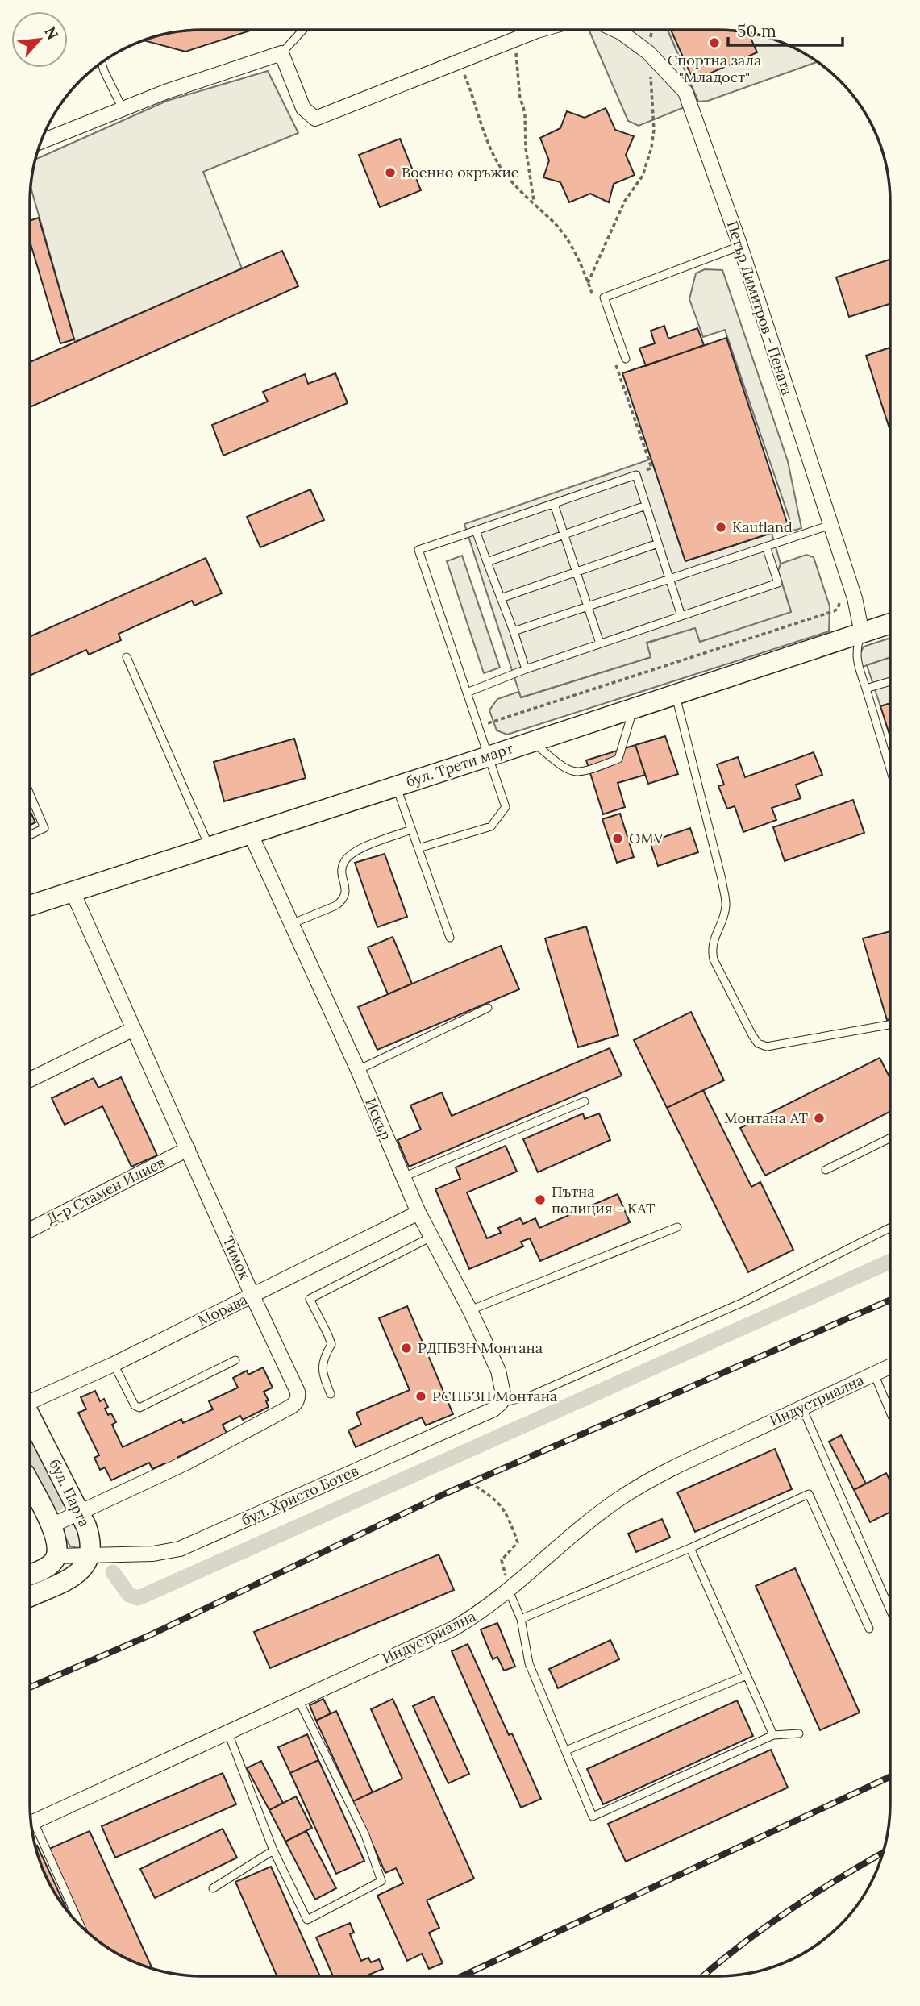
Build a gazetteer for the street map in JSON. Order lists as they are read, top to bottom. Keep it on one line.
{"streets":{"main road":["бул. Трети март","бул. Парта"],"street":["Петър Димитров - Пената","Искър","Д-р Стамен Илиев","Тимок","Морава","Индустриална","бул. Христо Ботев"]},"crossings":[["Петър Димитров - Пената","бул. Трети март"],["бул. Трети март","Искър"],["бул. Трети март","Тимок"],["Искър","Морава"],["Искър","бул. Христо Ботев"],["Д-р Стамен Илиев","Тимок"],["Тимок","Морава"],["Тимок","бул. Парта"],["бул. Парта","бул. Христо Ботев"]],"places":["Спортна зала \"Младост\"","Военно окръжие","Kaufland","OMV","Монтана АТ","Пътна полиция - КАТ","РДПБЗН Монтана","РСПБЗН Монтана"],"scale_bar":"50 m","north":"top right"}
